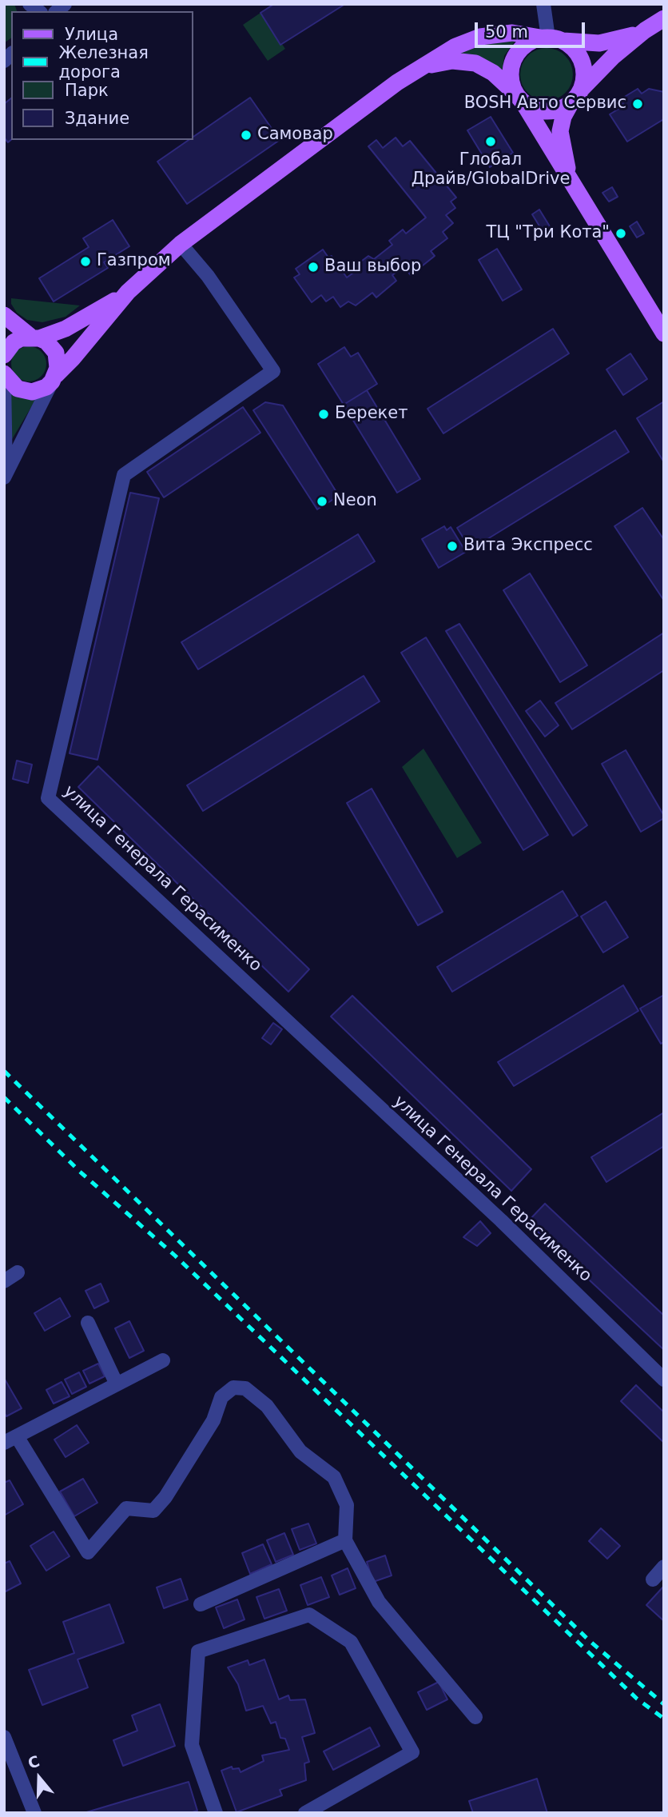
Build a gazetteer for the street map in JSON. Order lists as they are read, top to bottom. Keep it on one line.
{"streets":{"street":["улица Генерала Герасименко"]},"places":["BOSH Авто Сервис","Самовар","Глобал Драйв/GlobalDrive","ТЦ \"Три Кота\"","Газпром","Ваш выбор","Берекет","Neon","Вита Экспресс"],"legend":["Улица","Железная дорога","Парк","Здание"],"scale_bar":"50 m","north":"top"}
